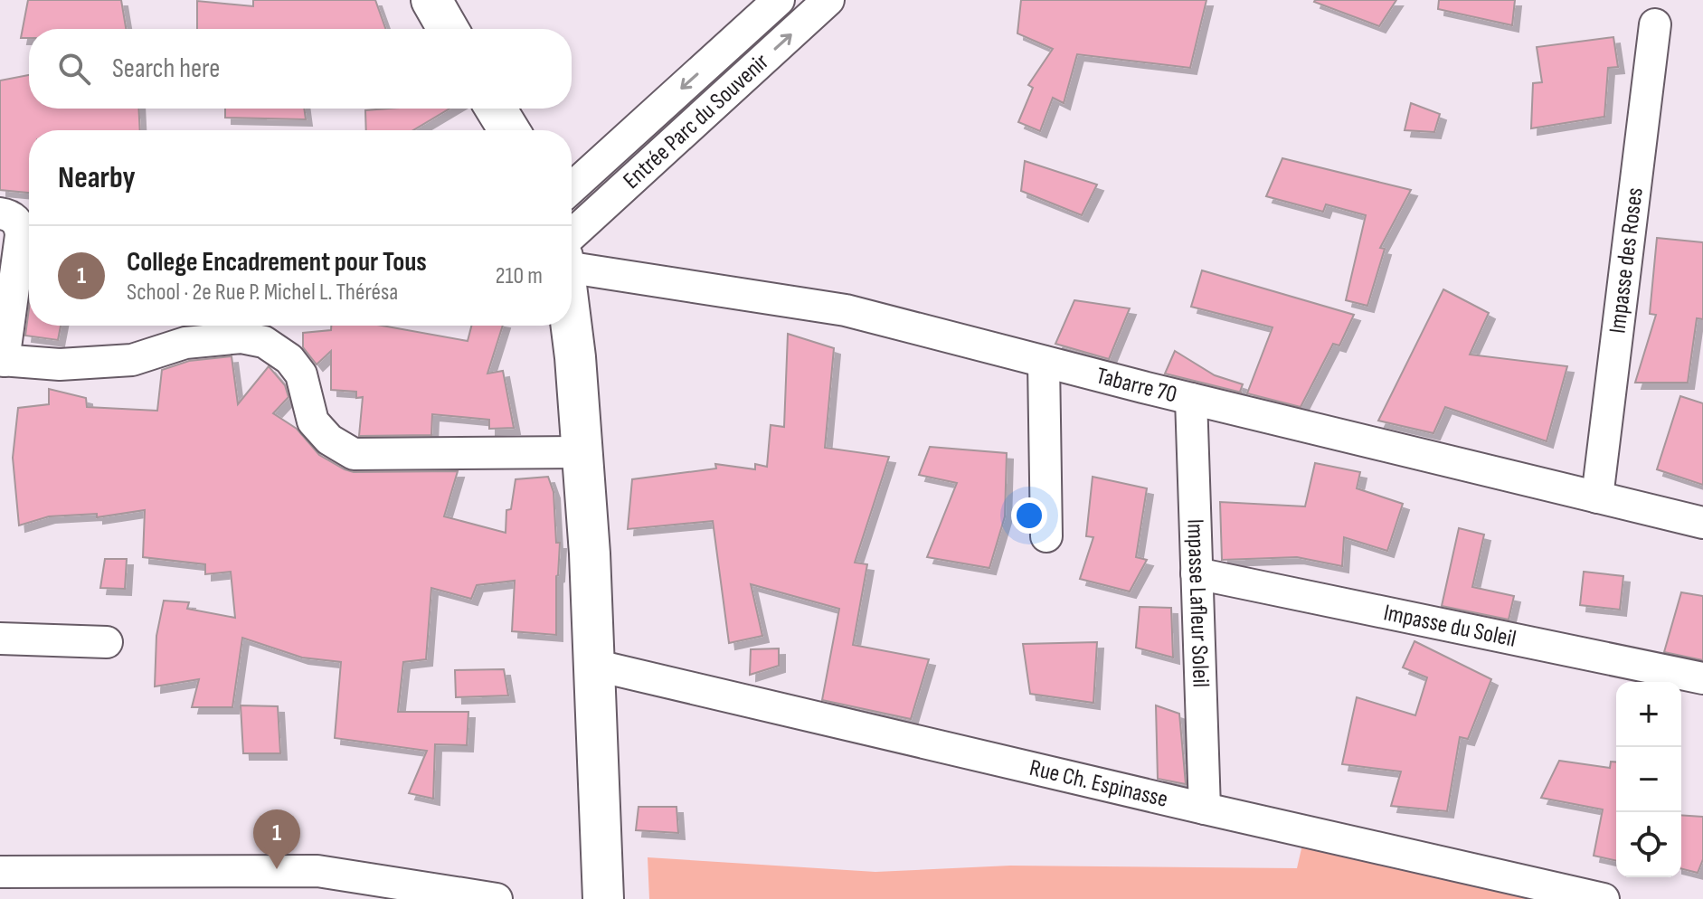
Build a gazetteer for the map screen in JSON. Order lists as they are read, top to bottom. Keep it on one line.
{"streets":{"street":["Entrée Parc du Souvenir","Impasse des Roses","Tabarre 70","Impasse Lafleur Soleil","Impasse du Soleil","Rue Ch. Espinasse"]},"crossings":[["Impasse des Roses","Tabarre 70"],["Tabarre 70","Impasse Lafleur Soleil"],["Impasse Lafleur Soleil","Impasse du Soleil"],["Impasse Lafleur Soleil","Rue Ch. Espinasse"]],"page":{"search":"Search here","heading":"Nearby","list":[{"mark":"1","name":"College Encadrement pour Tous","note":"School · 2e Rue P. Michel L. Thérésa","value":"210 m"}],"map_buttons":["+","−"],"pins":"1"}}
